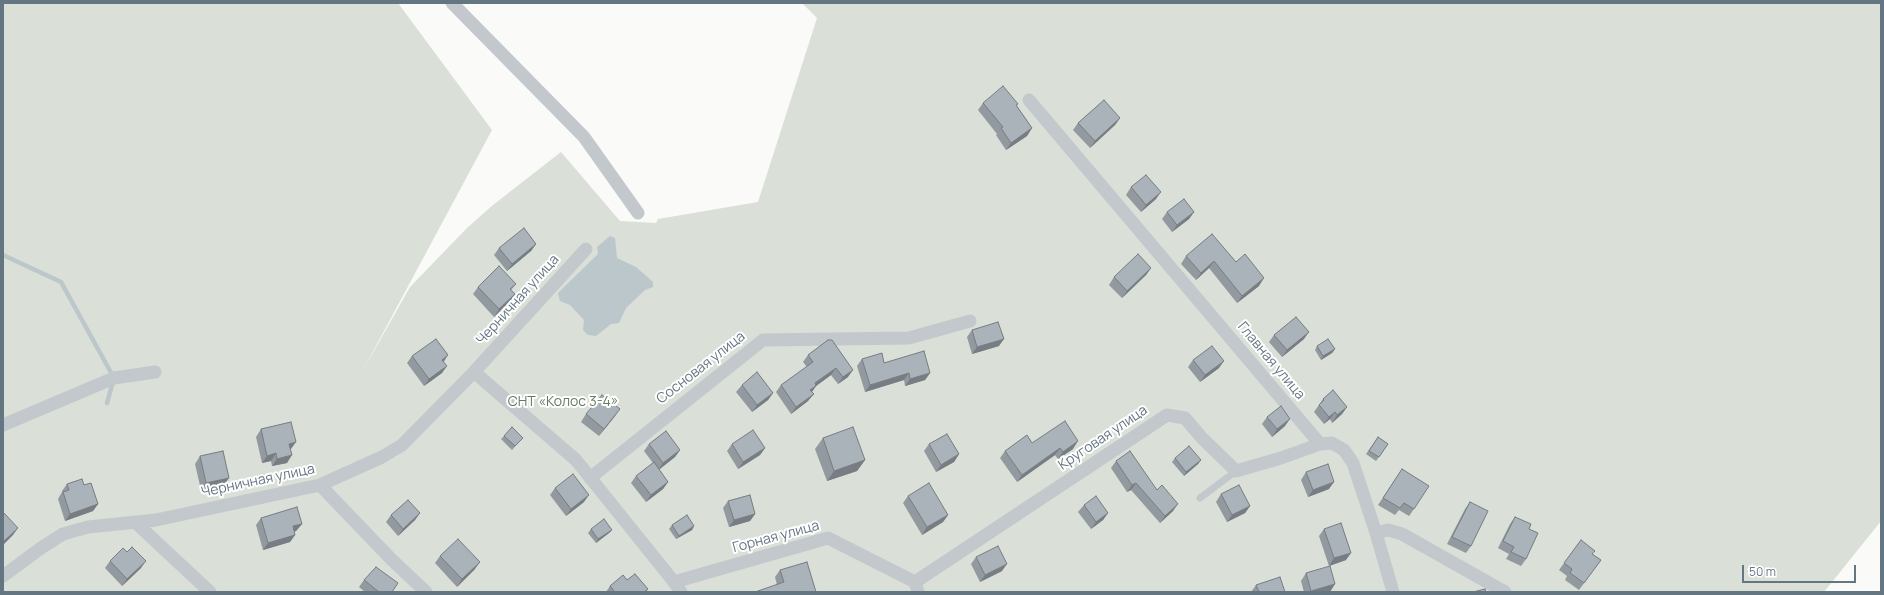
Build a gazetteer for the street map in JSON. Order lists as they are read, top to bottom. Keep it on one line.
{"streets":{"street":["Черничная улица","Главная улица","Сосновая улица","Круговая улица","Горная улица"]},"crossings":[["Круговая улица","Горная улица"]],"parks":["СНТ «Колос 3-4»"],"scale_bar":"50 m"}
